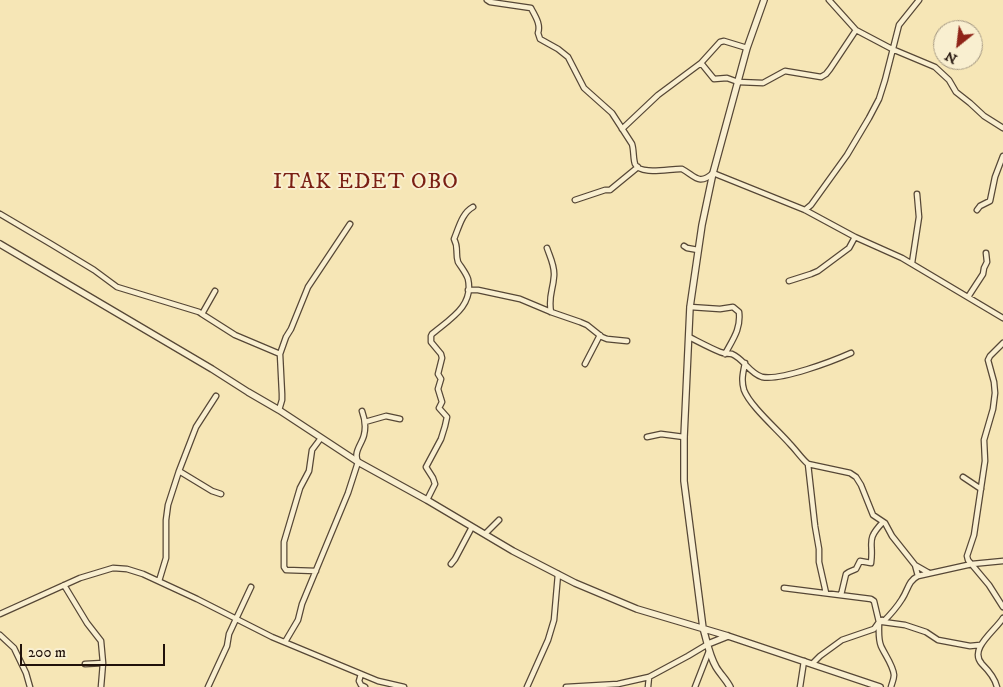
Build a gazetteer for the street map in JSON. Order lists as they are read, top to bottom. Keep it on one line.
{"districts":["ITAK EDET OBO"],"scale_bar":"200 m","north":"bottom left"}
